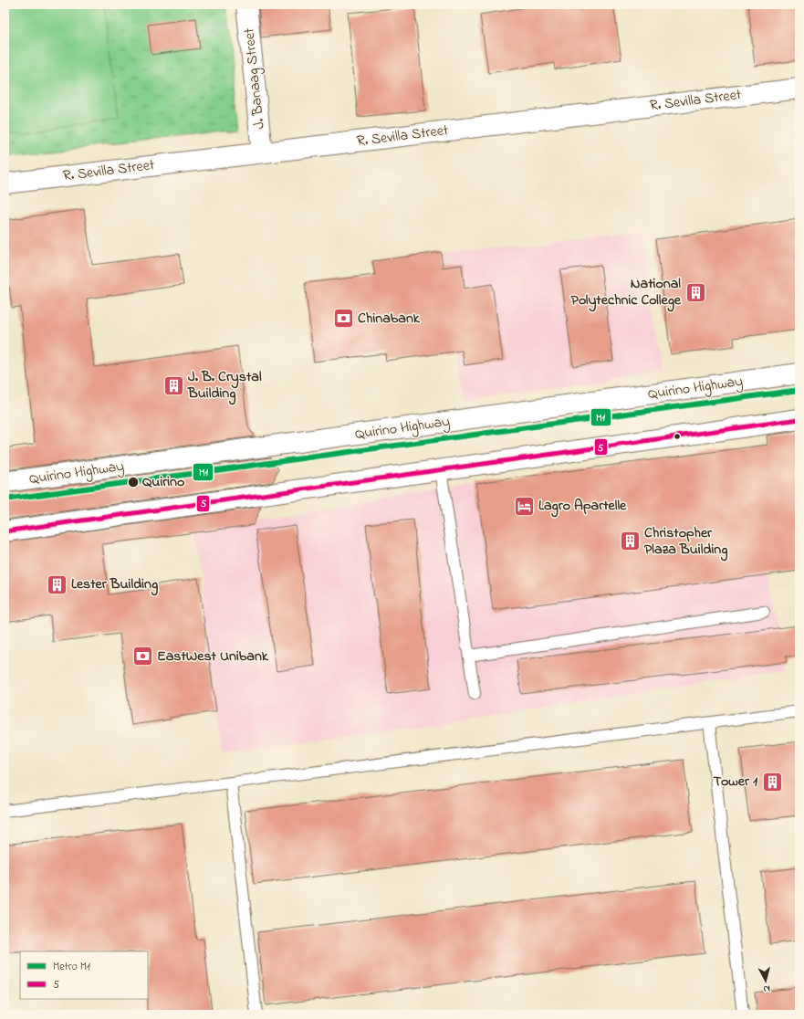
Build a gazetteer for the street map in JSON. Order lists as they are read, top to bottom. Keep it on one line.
{"streets":{"main road":["J. Banaag Street","R. Sevilla Street","Quirino Highway"]},"crossings":[["J. Banaag Street","R. Sevilla Street"]],"places":{"building":["National Polytechnic College","J. B. Crystal Building","Christopher Plaza Building","Lester Building","Tower 1"],"bank":["Chinabank","EastWest Unibank"],"other":["Quirino"],"hotel":["Lagro Apartelle"]},"lines":["metro line M1","transit line 5"],"legend":["Metro M1","5"],"north":"bottom"}
